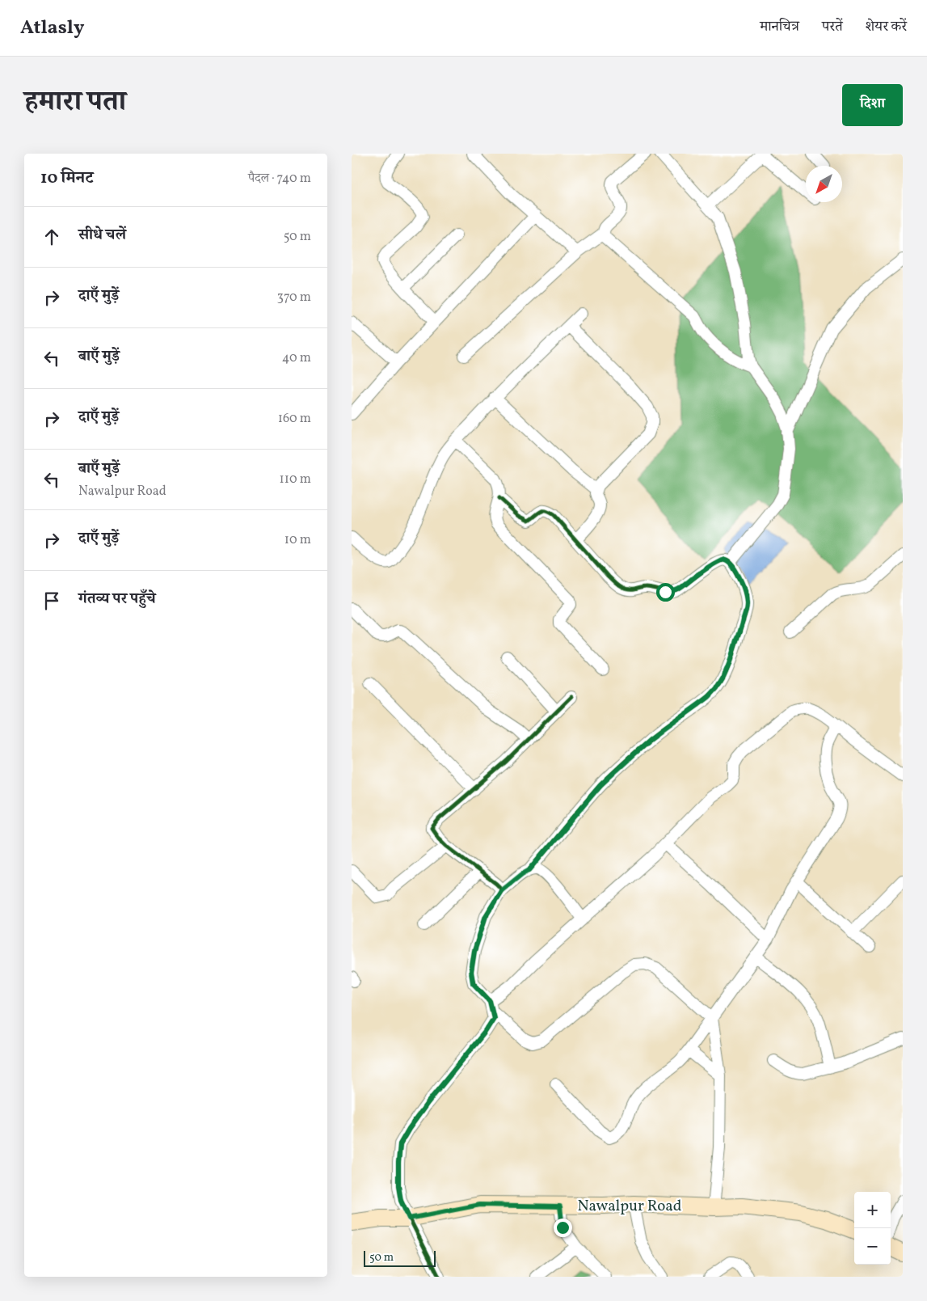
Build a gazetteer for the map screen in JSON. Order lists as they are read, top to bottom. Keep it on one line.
{"streets":{"street":["Nawalpur Road"]},"scale_bar":"50 m","north":"bottom left","page":{"header":"Atlasly","nav":["मानचित्र","परतें","शेयर करें"],"title":"हमारा पता","buttons":"दिशा","heading":["10 मिनट","पैदल · 740 m"],"list":[["सीधे चलें","50 m"],["दाएँ मुड़ें","370 m"],["बाएँ मुड़ें","40 m"],["दाएँ मुड़ें","160 m"],["बाएँ मुड़ें","Nawalpur Road","110 m"],["दाएँ मुड़ें","10 m"],"गंतव्य पर पहुँचे"],"map_buttons":["+","−"],"scale":"50 m"}}
